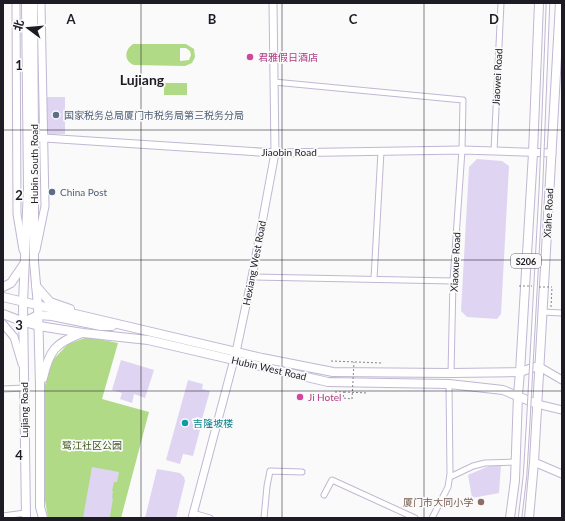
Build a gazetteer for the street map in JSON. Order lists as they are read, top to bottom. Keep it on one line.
{"streets":{"main road":["Hubin South Road","Xiahe Road","S206","Hubin West Road","Lujiang Road"],"street":["Jiaowei Road","Jiaobin Road","Xiaoxue Road","Hexiang West Road"]},"crossings":[["Jiaowei Road","Jiaobin Road"],["Jiaobin Road","Hubin South Road"],["Jiaobin Road","Xiahe Road"],["Jiaobin Road","Xiaoxue Road"],["Jiaobin Road","Hexiang West Road"],["Hubin South Road","Hubin West Road"],["Hubin South Road","Lujiang Road"],["Xiahe Road","Hubin West Road"],["Xiaoxue Road","Hexiang West Road"],["Xiaoxue Road","Hubin West Road"],["Hexiang West Road","Hubin West Road"],["Hubin West Road","Lujiang Road"]],"districts":["Lujiang"],"parks":["鹭江社区公园"],"places":["君雅假日酒店","国家税务总局厦门市税务局第三税务分局","China Post","Ji Hotel","吉隆坡楼","厦门市大同小学"],"north":"left","grid":{"columns":["A","B","C","D"],"rows":["1","2","3","4"]}}
